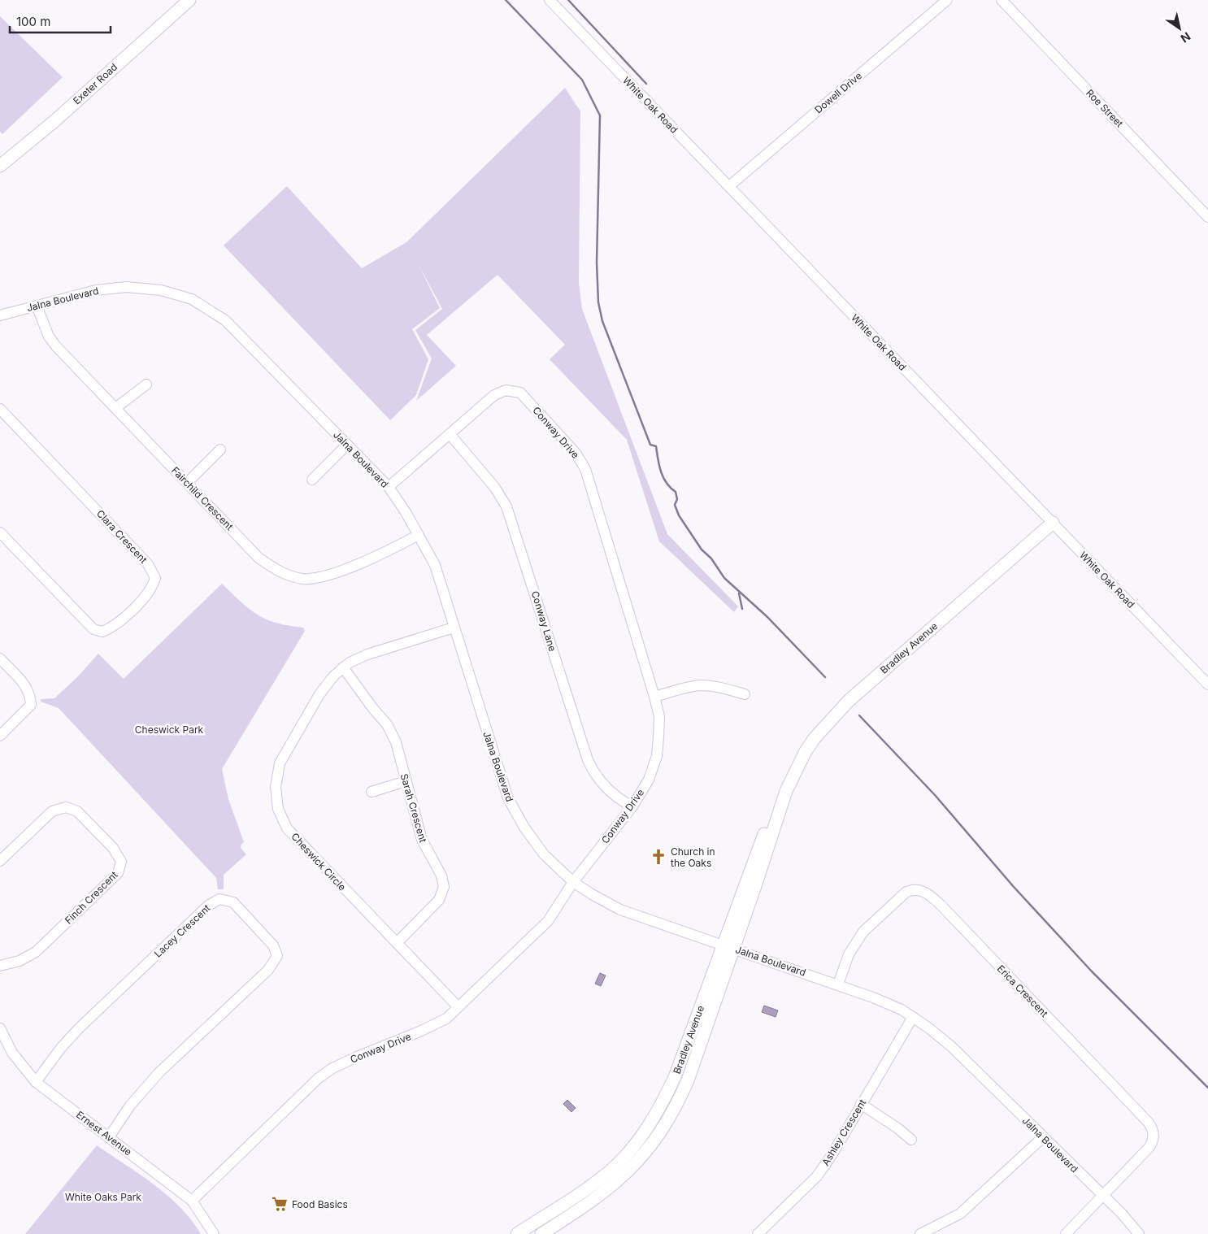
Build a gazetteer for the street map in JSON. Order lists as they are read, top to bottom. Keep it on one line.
{"streets":{"main road":["Exeter Road","Bradley Avenue"],"street":["Dowell Drive","White Oak Road","Roe Street","Jalna Boulevard","Conway Drive","Fairchild Crescent","Clara Crescent","Conway Lane","Sarah Crescent","Cheswick Circle","Finch Crescent","Lacey Crescent","Erica Crescent","Ashley Crescent","Ernest Avenue"]},"crossings":[["Dowell Drive","White Oak Road"],["White Oak Road","Bradley Avenue"],["Jalna Boulevard","Conway Drive"],["Jalna Boulevard","Fairchild Crescent"],["Jalna Boulevard","Bradley Avenue"],["Jalna Boulevard","Cheswick Circle"],["Jalna Boulevard","Erica Crescent"],["Jalna Boulevard","Ashley Crescent"],["Conway Drive","Conway Lane"],["Conway Drive","Cheswick Circle"],["Conway Drive","Ernest Avenue"],["Sarah Crescent","Cheswick Circle"],["Lacey Crescent","Ernest Avenue"]],"parks":["Cheswick Park","White Oaks Park"],"places":{"church":["Church in the Oaks"],"supermarket":["Food Basics"]},"scale_bar":"100 m","north":"bottom right"}
